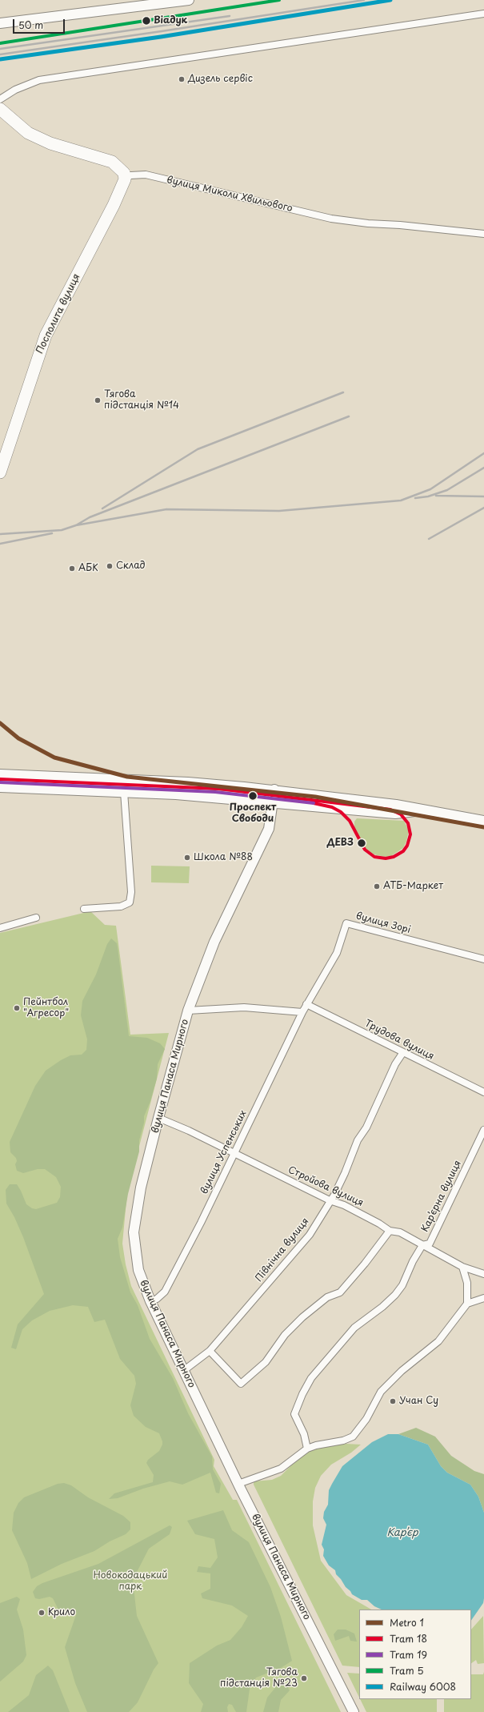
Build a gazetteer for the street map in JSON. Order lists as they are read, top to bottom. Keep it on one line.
{"streets":{"highway":["Посполита вулиця"],"main road":["вулиця Панаса Мирного"],"street":["вулиця Миколи Хвильового","вулиця Зорі","Трудова вулиця","вулиця Успенських","Стройова вулиця","Карʼєрна вулиця","Північна вулиця"]},"crossings":[["вулиця Миколи Хвильового","Посполита вулиця"],["вулиця Зорі","Трудова вулиця"],["вулиця Зорі","вулиця Успенських"],["Трудова вулиця","вулиця Успенських"],["Трудова вулиця","Північна вулиця"],["вулиця Панаса Мирного","вулиця Успенських"],["вулиця Панаса Мирного","Стройова вулиця"],["вулиця Панаса Мирного","Північна вулиця"],["вулиця Успенських","Стройова вулиця"],["Стройова вулиця","Карʼєрна вулиця"],["Стройова вулиця","Північна вулиця"]],"water":["Кар’єр"],"parks":["Новокодацький парк"],"places":["Віадук","Дизель сервіс","Тягова пiдстанцiя №14","Склад","АБК","Проспект Свободи","ДЕВЗ","Школа №88","АТБ-Маркет","Пейнтбол \"Агресор\"","Учан Су","Крило","Тягова пiдстанцiя №23"],"lines":["tram line 5","rail line 6008","metro line 1","tram line 18","tram line 19"],"legend":["Metro 1","Tram 18","Tram 19","Tram 5","Railway 6008"],"scale_bar":"50 m"}
